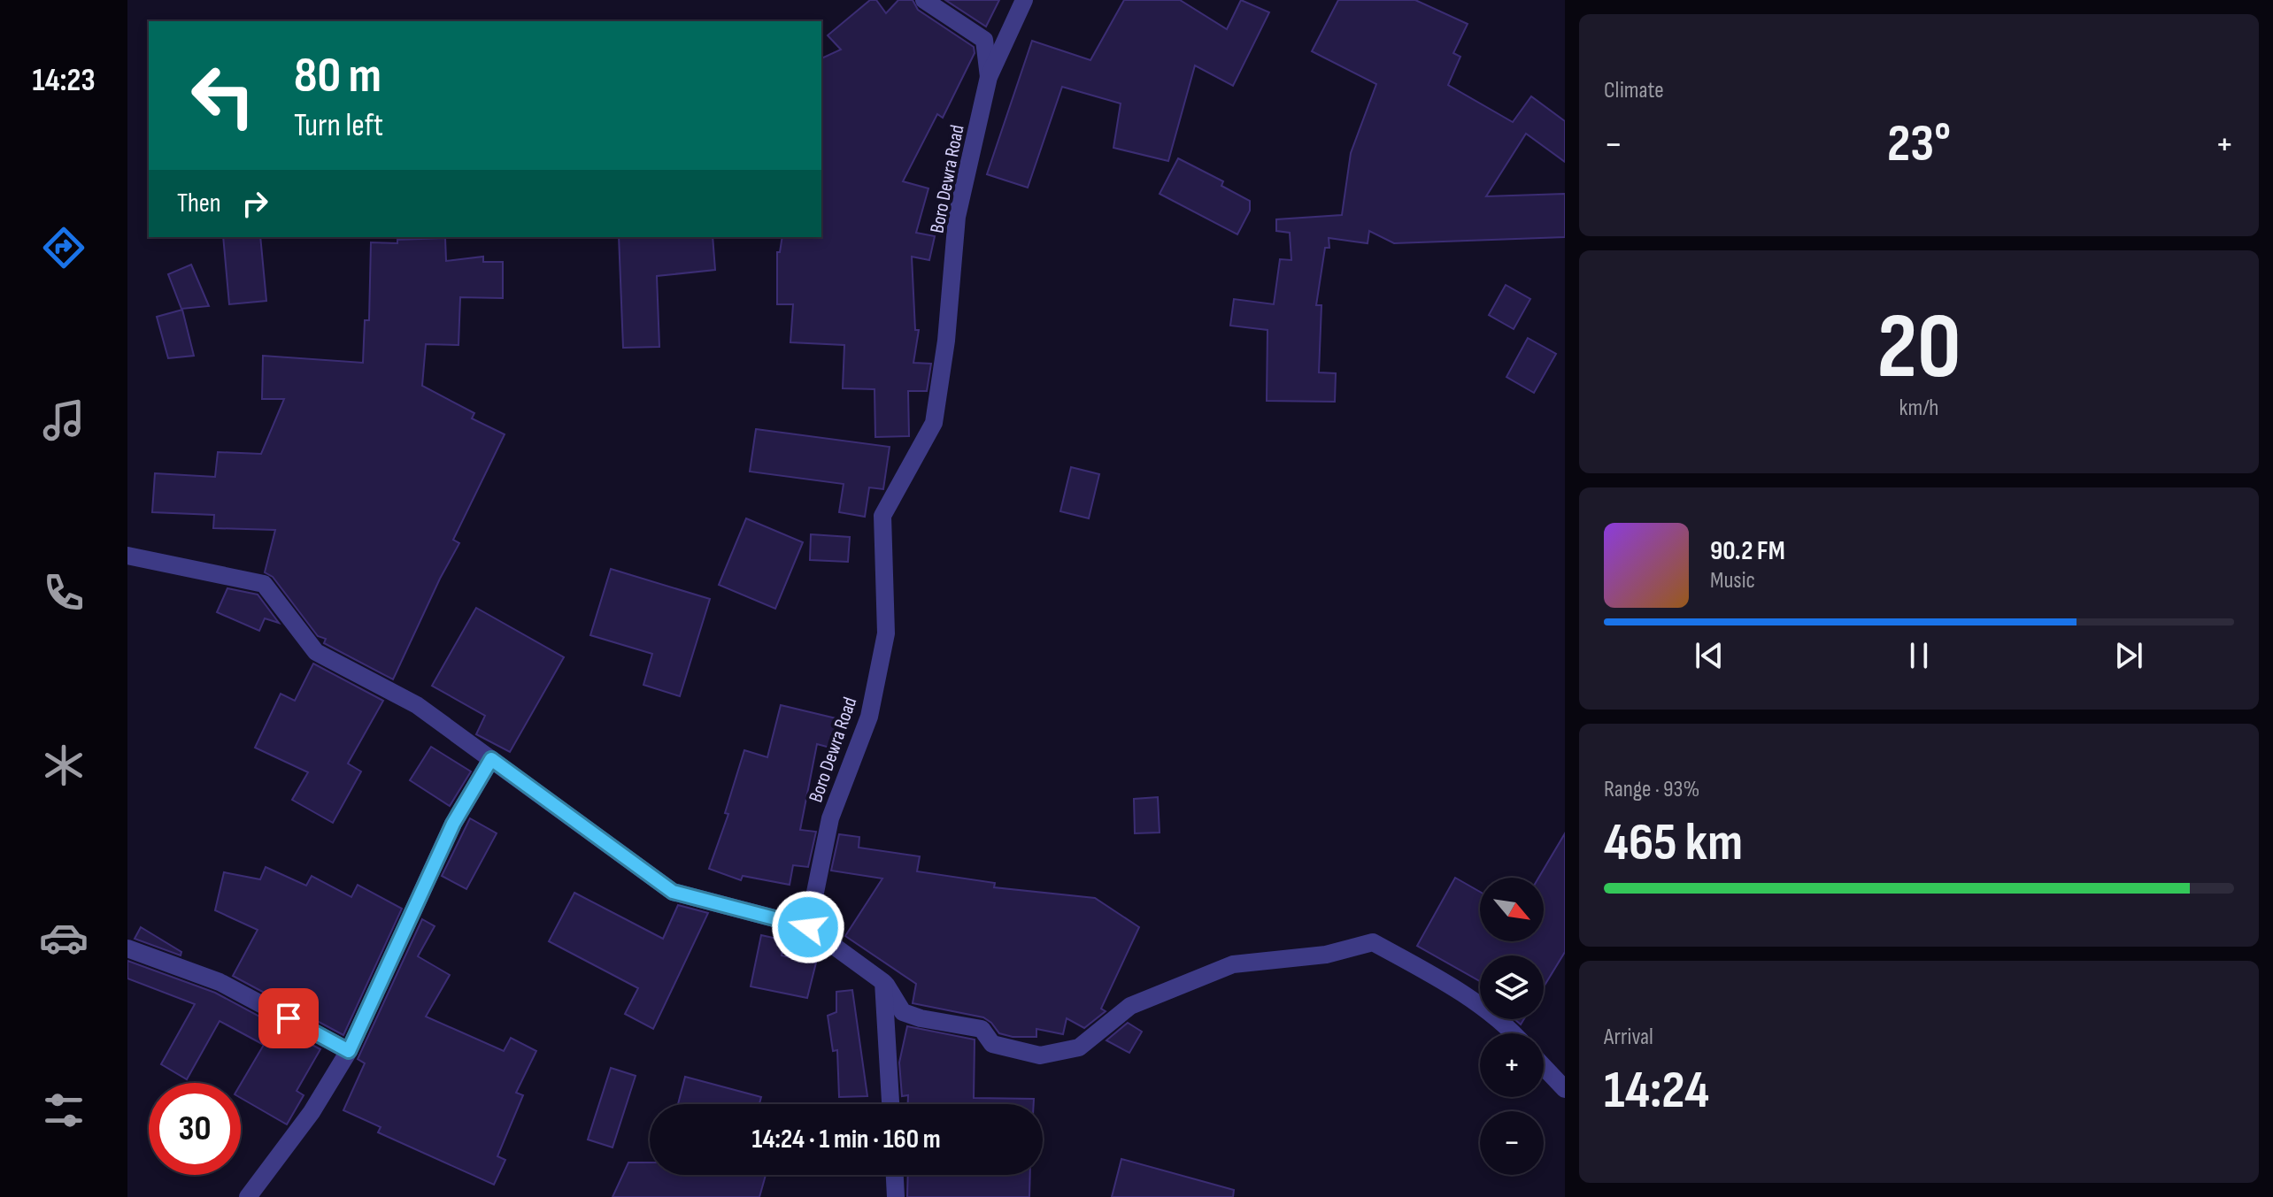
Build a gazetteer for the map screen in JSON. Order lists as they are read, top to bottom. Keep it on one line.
{"streets":{"street":["Boro Dewra Road"]},"north":"bottom right","page":{"tabs":"14:23","tile":["Climate",["20","km/h"],["Range · 93%","465 km"],["Arrival","14:24"]],"turn":["80 m","Turn left"],"heat":["−","23°","+"],"then":"Then","song":["90.2 FM","Music"],"map_buttons":["+","−"],"limit":"30","trip":"14:24 · 1 min · 160 m"}}
